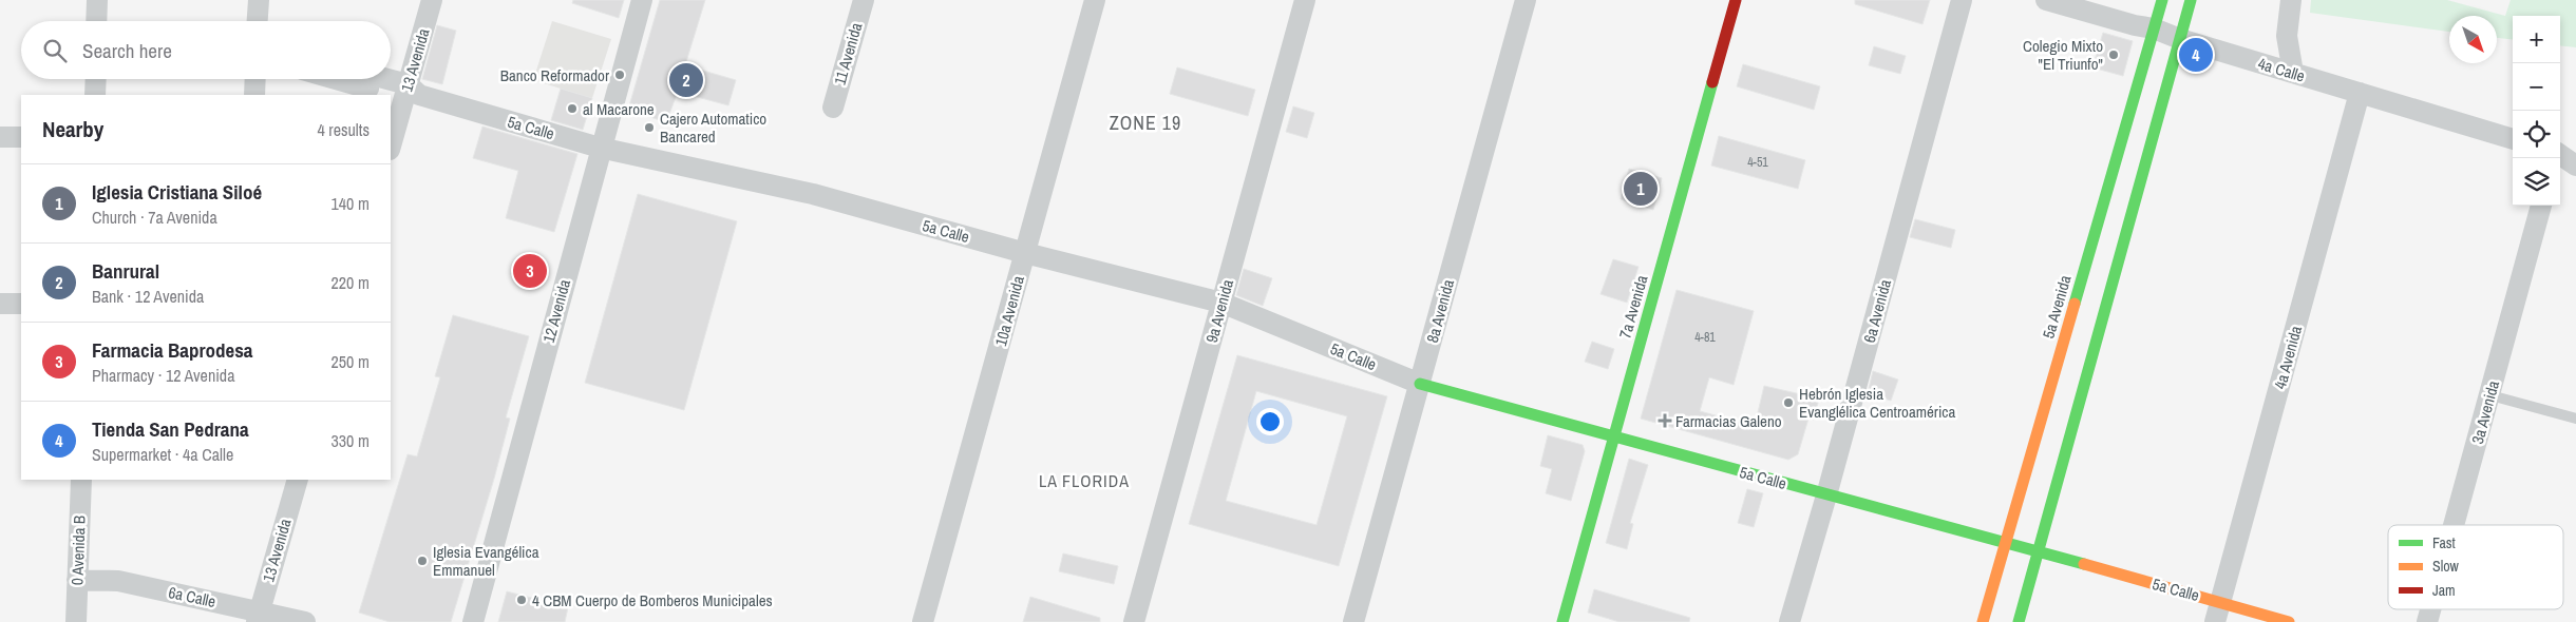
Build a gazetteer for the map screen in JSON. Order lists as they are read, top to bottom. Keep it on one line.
{"streets":{"street":["11 Avenida","13 Avenida","4a Calle","5a Calle","7a Avenida","5a Avenida","12 Avenida","10a Avenida","9a Avenida","8a Avenida","6a Avenida","4a Avenida","3a Avenida","0 Avenida B","6a Calle"]},"crossings":[["13 Avenida","5a Calle"],["13 Avenida","6a Calle"],["4a Calle","5a Avenida"],["4a Calle","4a Avenida"],["5a Calle","7a Avenida"],["5a Calle","5a Avenida"],["5a Calle","12 Avenida"],["5a Calle","10a Avenida"],["5a Calle","9a Avenida"],["5a Calle","8a Avenida"],["5a Calle","6a Avenida"],["5a Calle","4a Avenida"],["0 Avenida B","6a Calle"]],"districts":["ZONE 19","LA FLORIDA"],"places":{"other":["Colegio Mixto \"El Triunfo\"","Banco Reformador","al Macarone","Cajero Automatico Bancared","Hebrón Iglesia Evanglélica Centroamérica","Iglesia Evangélica Emmanuel","4 CBM Cuerpo de Bomberos Municipales"],"health":["Farmacias Galeno"]},"house_numbers":["4-51","4-81"],"legend":["Fast","Slow","Jam"],"north":"bottom right","page":{"map_buttons":["+","−"],"search":"Search here","pins":["4","2","1","3"],"heading":["Nearby","4 results"],"list":[{"mark":"1","name":"Iglesia Cristiana Siloé","note":"Church · 7a Avenida","value":"140 m"},{"mark":"2","name":"Banrural","note":"Bank · 12 Avenida","value":"220 m"},{"mark":"3","name":"Farmacia Baprodesa","note":"Pharmacy · 12 Avenida","value":"250 m"},{"mark":"4","name":"Tienda San Pedrana","note":"Supermarket · 4a Calle","value":"330 m"}]}}
